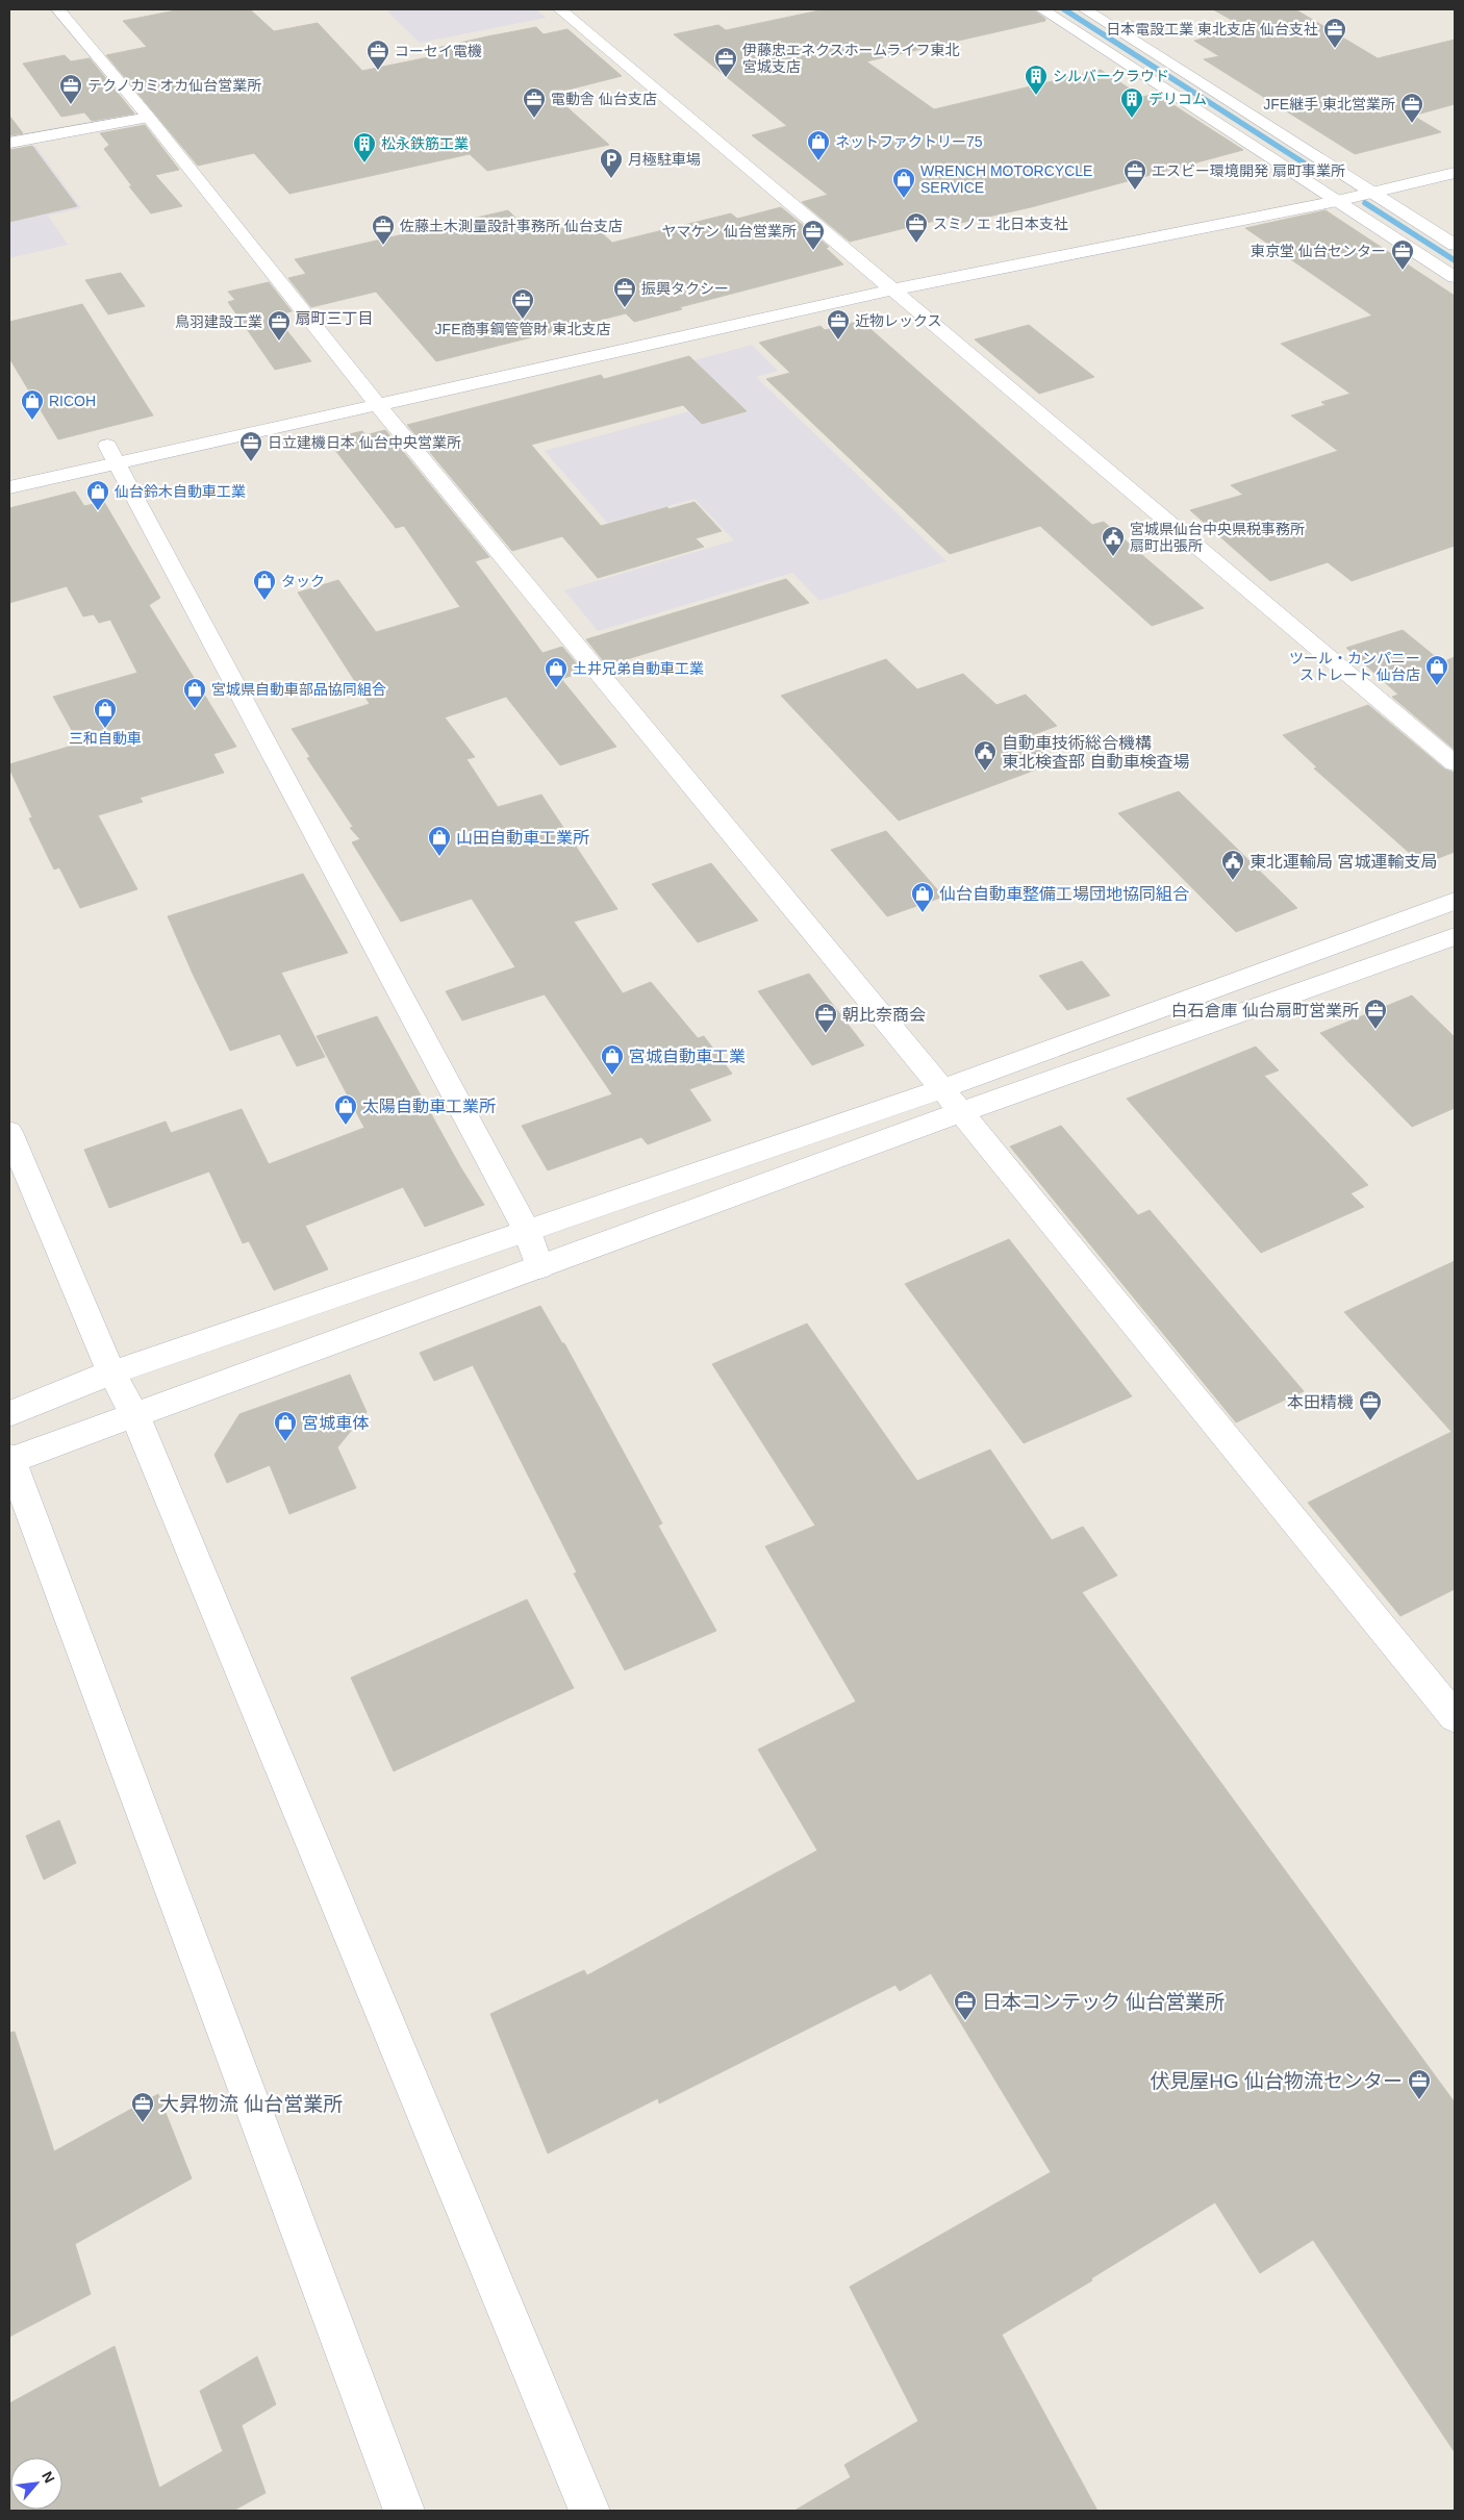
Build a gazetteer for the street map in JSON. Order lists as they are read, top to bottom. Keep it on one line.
{"districts":["扇町三丁目"],"places":{"office":["日本電設工業 東北支店 仙台支社","コーセイ電機","伊藤忠エネクスホームライフ東北 宮城支店","テクノカミオカ仙台営業所","電動舎 仙台支店","JFE継手 東北営業所","エスビー環境開発 扇町事業所","スミノエ 北日本支社","佐藤土木測量設計事務所 仙台支店","ヤマケン 仙台営業所","東京堂 仙台センター","振興タクシー","JFE商事鋼管管財 東北支店","近物レックス","鳥羽建設工業","日立建機日本 仙台中央営業所","白石倉庫 仙台扇町営業所","朝比奈商会","本田精機","日本コンテック 仙台営業所","伏見屋HG 仙台物流センター","大昇物流 仙台営業所"],"building":["シルバークラウド","デリコム","松永鉄筋工業"],"shop":["ネットファクトリー75","WRENCH MOTORCYCLE SERVICE","RICOH","仙台鈴木自動車工業","タック","ツール・カンパニー ストレート 仙台店","土井兄弟自動車工業","宮城県自動車部品協同組合","三和自動車","山田自動車工業所","仙台自動車整備工場団地協同組合","宮城自動車工業","太陽自動車工業所","宮城車体"],"parking":["月極駐車場"],"public building":["宮城県仙台中央県税事務所 扇町出張所","自動車技術総合機構 東北検査部 自動車検査場","東北運輸局 宮城運輸支局"]},"north":"top right"}
